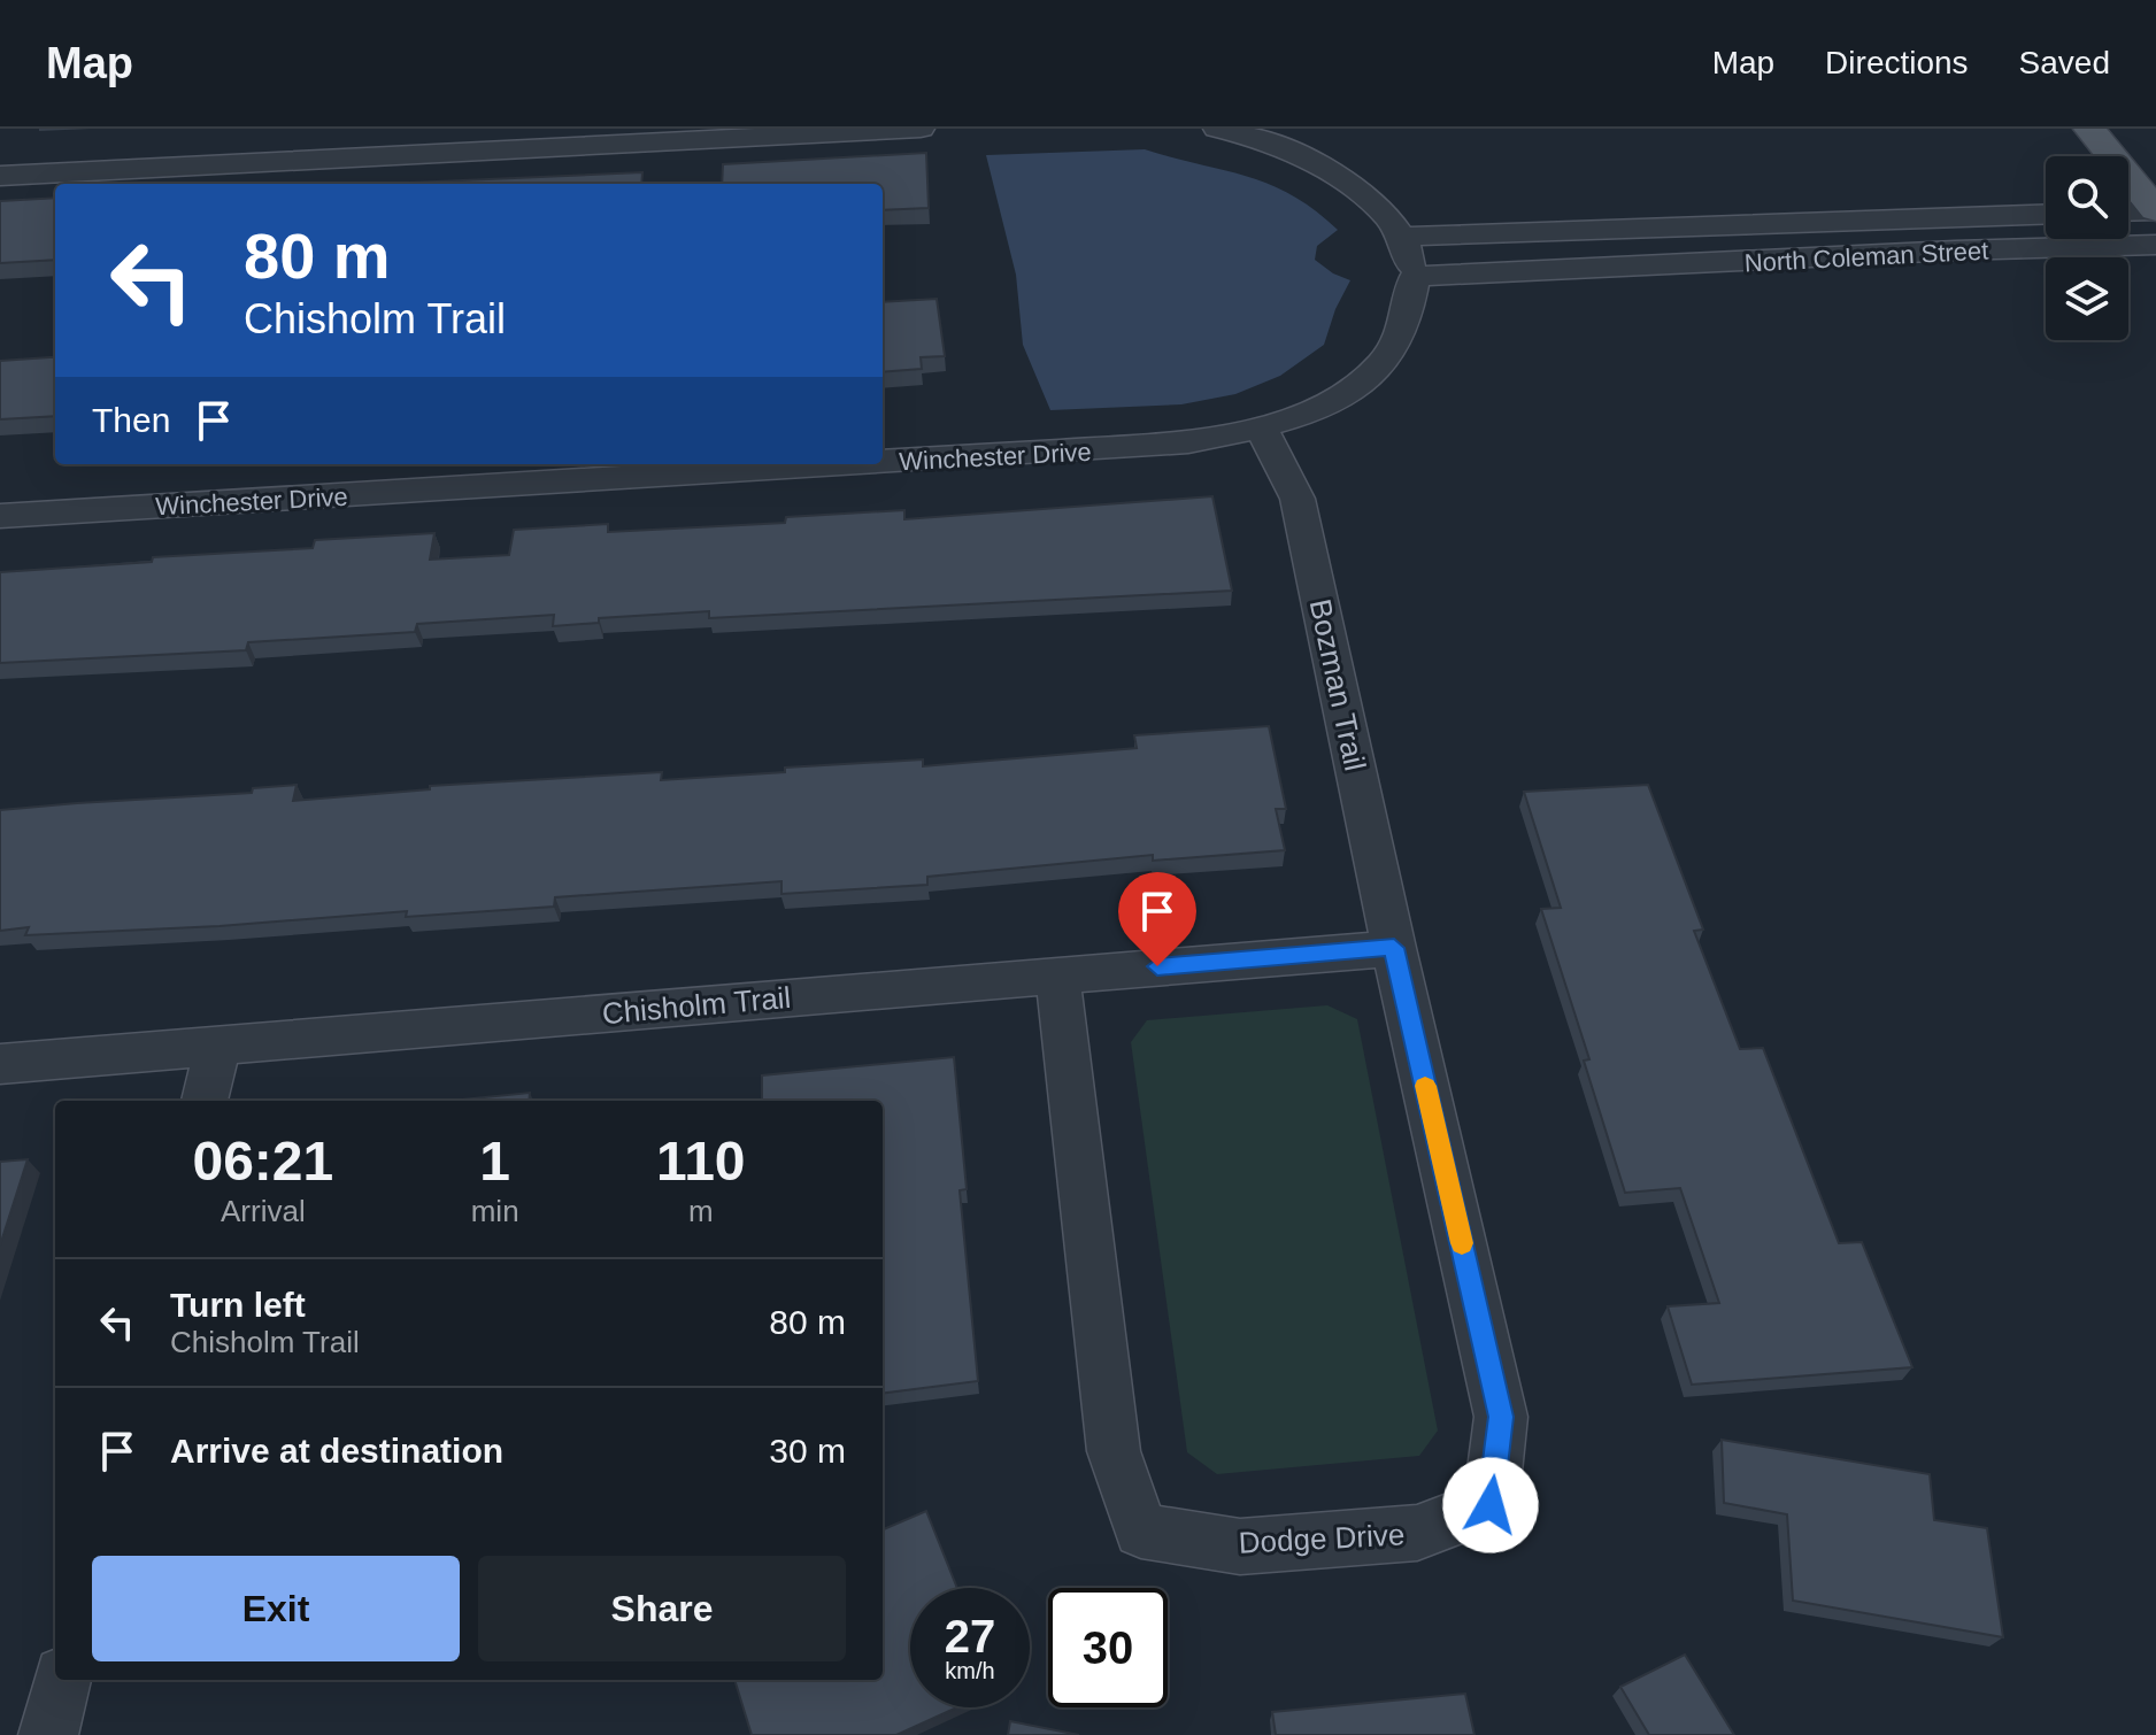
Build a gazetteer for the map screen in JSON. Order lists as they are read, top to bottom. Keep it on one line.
{"streets":{"street":["North Coleman Street","Winchester Drive","Bozman Trail","Chisholm Trail","Dodge Drive"]},"crossings":[["North Coleman Street","Winchester Drive"],["Winchester Drive","Bozman Trail"],["Bozman Trail","Chisholm Trail"],["Bozman Trail","Dodge Drive"],["Chisholm Trail","Dodge Drive"]],"page":{"header":"Map","nav":["Map","Directions","Saved"],"turn":["80 m","Chisholm Trail"],"then":"Then","eta":["06:21","Arrival","1","min","110","m"],"list":[{"name":"Turn left","note":"Chisholm Trail","value":"80 m"},{"name":"Arrive at destination","value":"30 m"}],"buttons":["Exit","Share"],"speed":"27 km/h","limit":"30"}}
